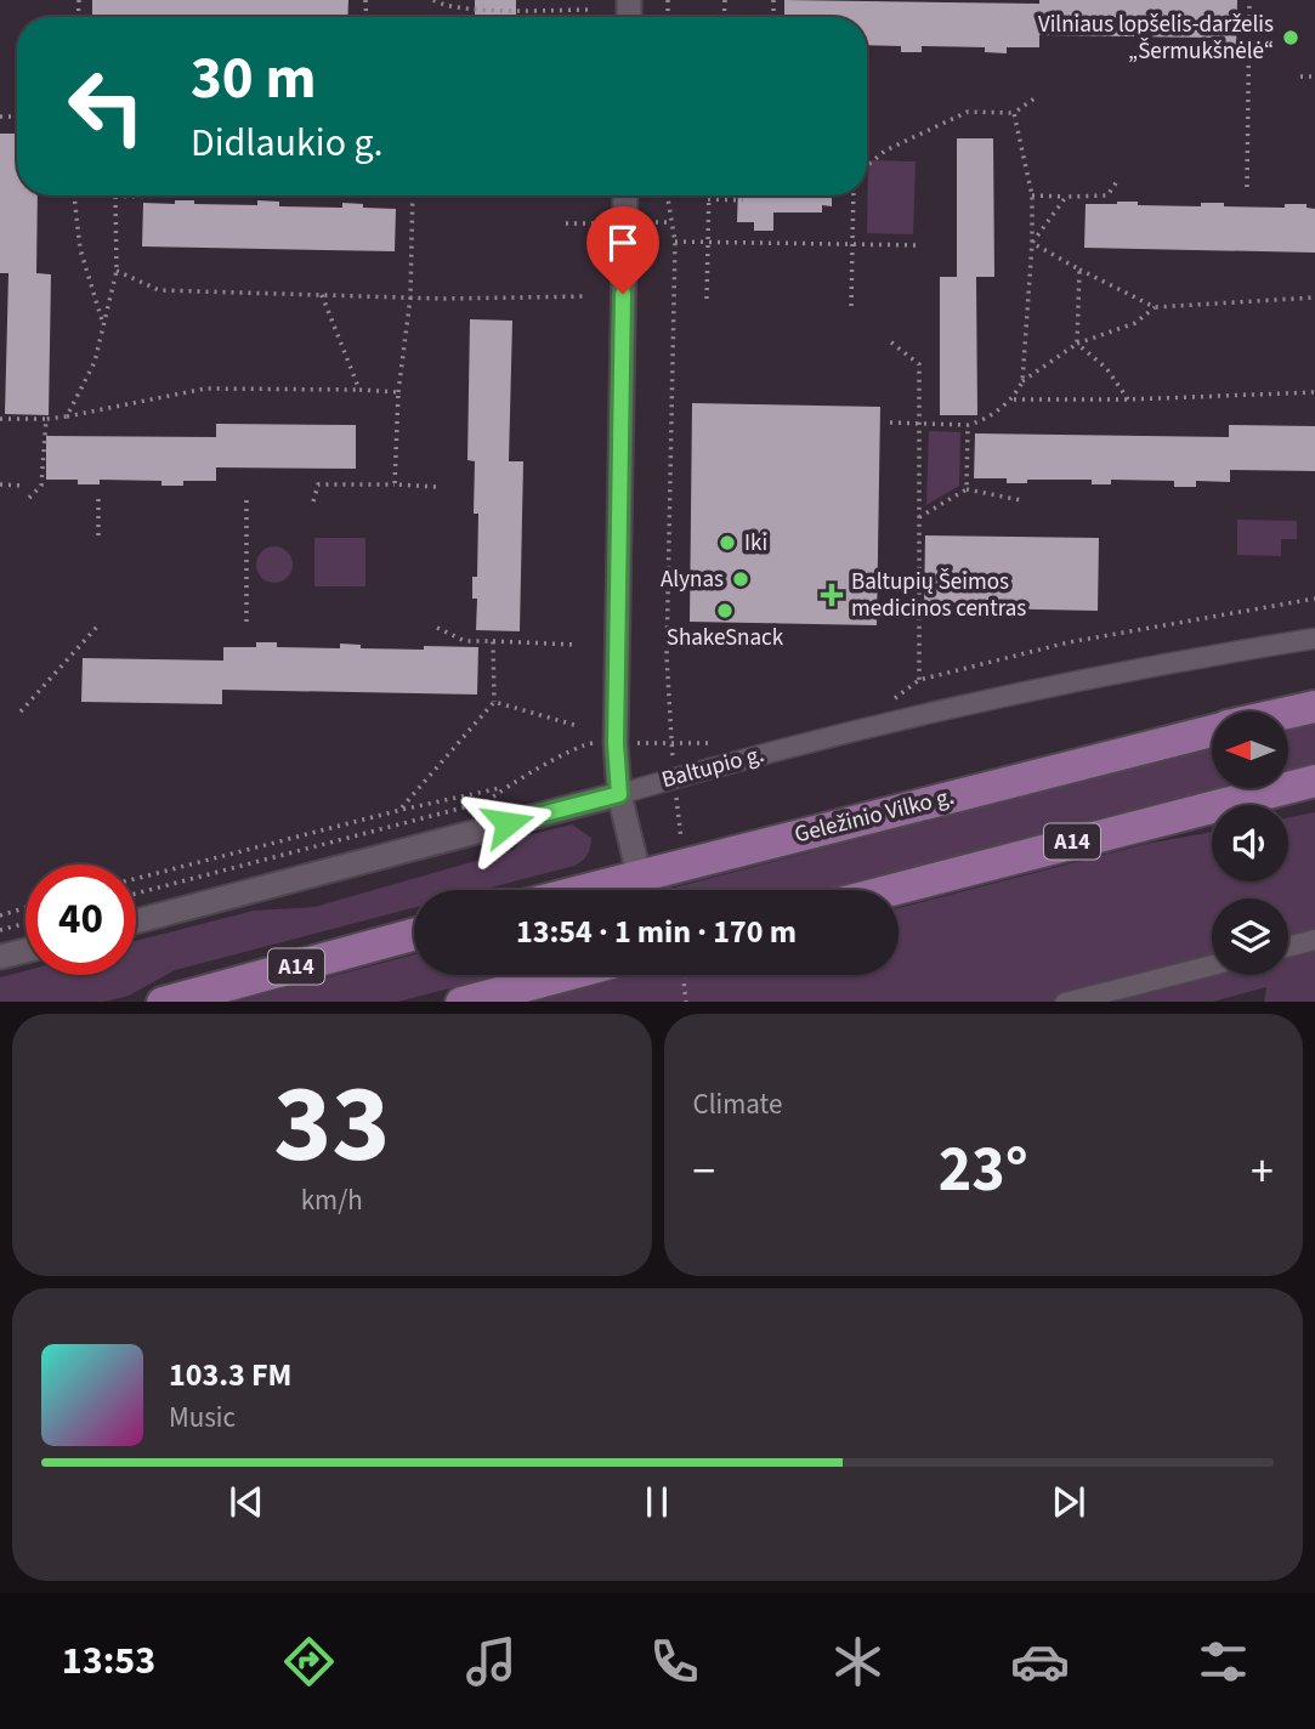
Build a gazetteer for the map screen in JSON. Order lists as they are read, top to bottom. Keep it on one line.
{"streets":{"highway":["Geležinio Vilko g.","A14"],"street":["Baltupio g."]},"places":{"other":["Vilniaus lopšelis-darželis „Šermukšnėlė“","Iki","Alynas","ShakeSnack"],"health":["Baltupių Šeimos medicinos centras"]},"north":"left","page":{"turn":["30 m","Didlaukio g."],"limit":"40","trip":"13:54 · 1 min · 170 m","tile":[["33","km/h"],"Climate"],"heat":["−","23°","+"],"song":["103.3 FM","Music"],"tabs":"13:53"}}
